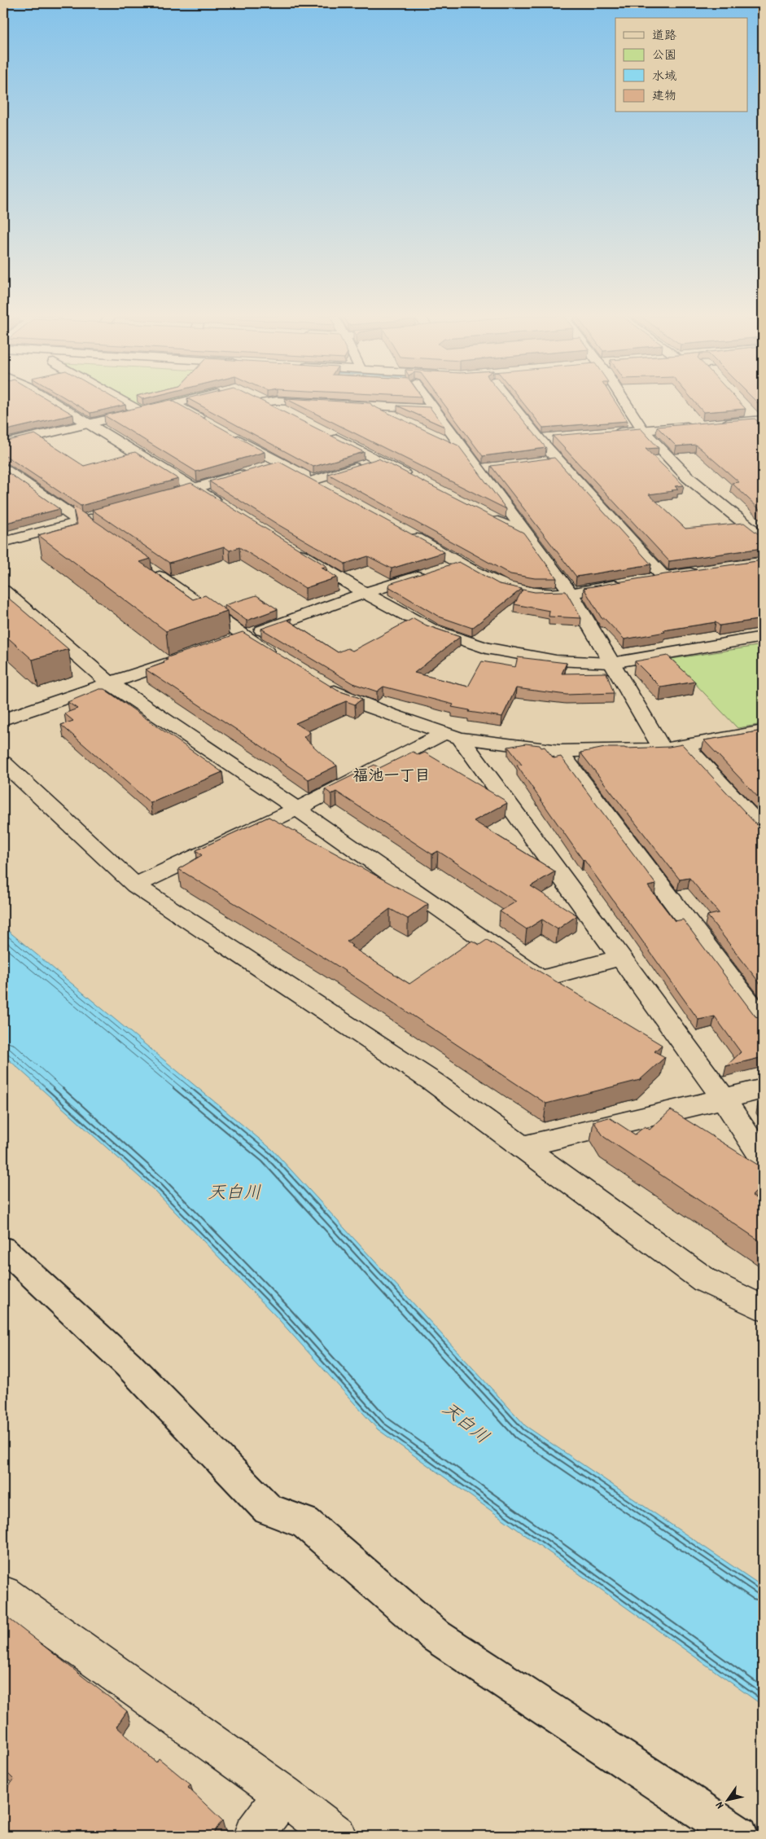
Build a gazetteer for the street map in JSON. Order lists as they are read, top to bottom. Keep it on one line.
{"districts":["福池一丁目"],"water":["天白川"],"legend":["道路","公園","水域","建物"],"north":"bottom left"}
